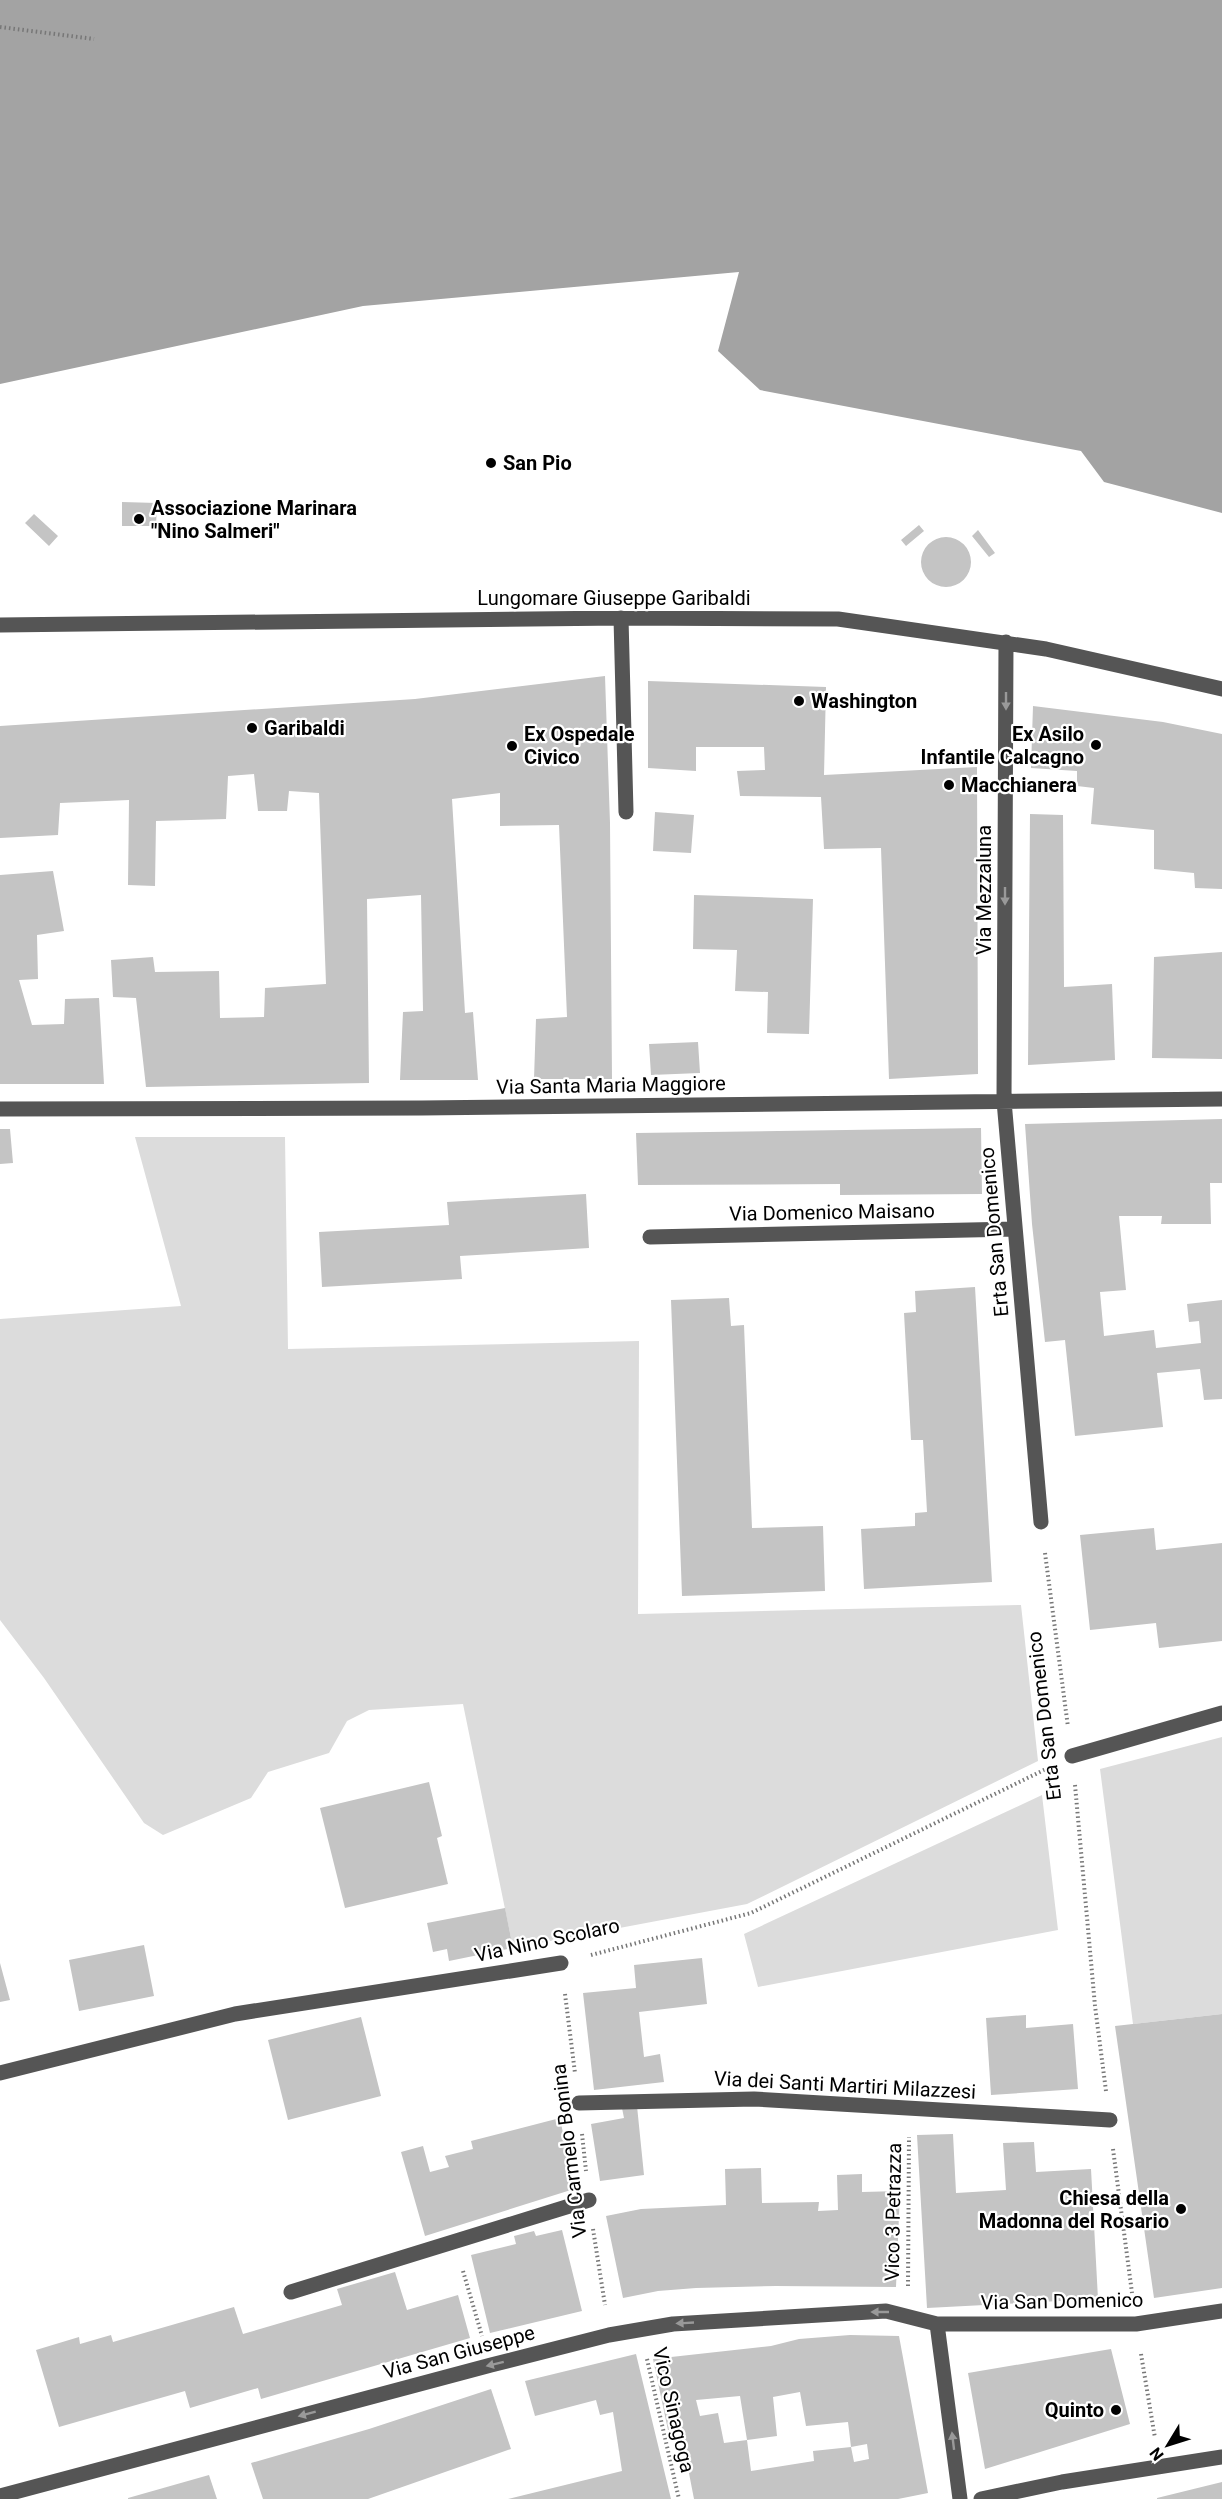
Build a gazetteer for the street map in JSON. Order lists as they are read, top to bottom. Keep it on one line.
{"streets":{"street":["Lungomare Giuseppe Garibaldi","Via Mezzaluna","Via Santa Maria Maggiore","Via Domenico Maisano","Erta San Domenico","Via Nino Scolaro","Via dei Santi Martiri Milazzesi","Via San Domenico","Via San Giuseppe"],"path":["Via Carmelo Bonina","Vico 3 Petrazza","Vico Sinagoga"]},"crossings":[["Lungomare Giuseppe Garibaldi","Via Mezzaluna"],["Via Mezzaluna","Via Santa Maria Maggiore"],["Via Mezzaluna","Erta San Domenico"],["Via Santa Maria Maggiore","Erta San Domenico"],["Via Domenico Maisano","Erta San Domenico"],["Erta San Domenico","Via Nino Scolaro"],["Erta San Domenico","Via dei Santi Martiri Milazzesi"],["Erta San Domenico","Via San Domenico"],["Via Nino Scolaro","Via Carmelo Bonina"],["Via dei Santi Martiri Milazzesi","Via Carmelo Bonina"],["Via dei Santi Martiri Milazzesi","Vico 3 Petrazza"],["Via Carmelo Bonina","Via San Giuseppe"],["Vico 3 Petrazza","Via San Giuseppe"],["Via San Domenico","Via San Giuseppe"],["Via San Giuseppe","Vico Sinagoga"]],"one_way":["Via Mezzaluna"],"places":["San Pio","Associazione Marinara \"Nino Salmeri\"","Washington","Garibaldi","Ex Asilo Infantile Calcagno","Ex Ospedale Civico","Macchianera","Chiesa della Madonna del Rosario","Quinto"],"north":"bottom left"}
